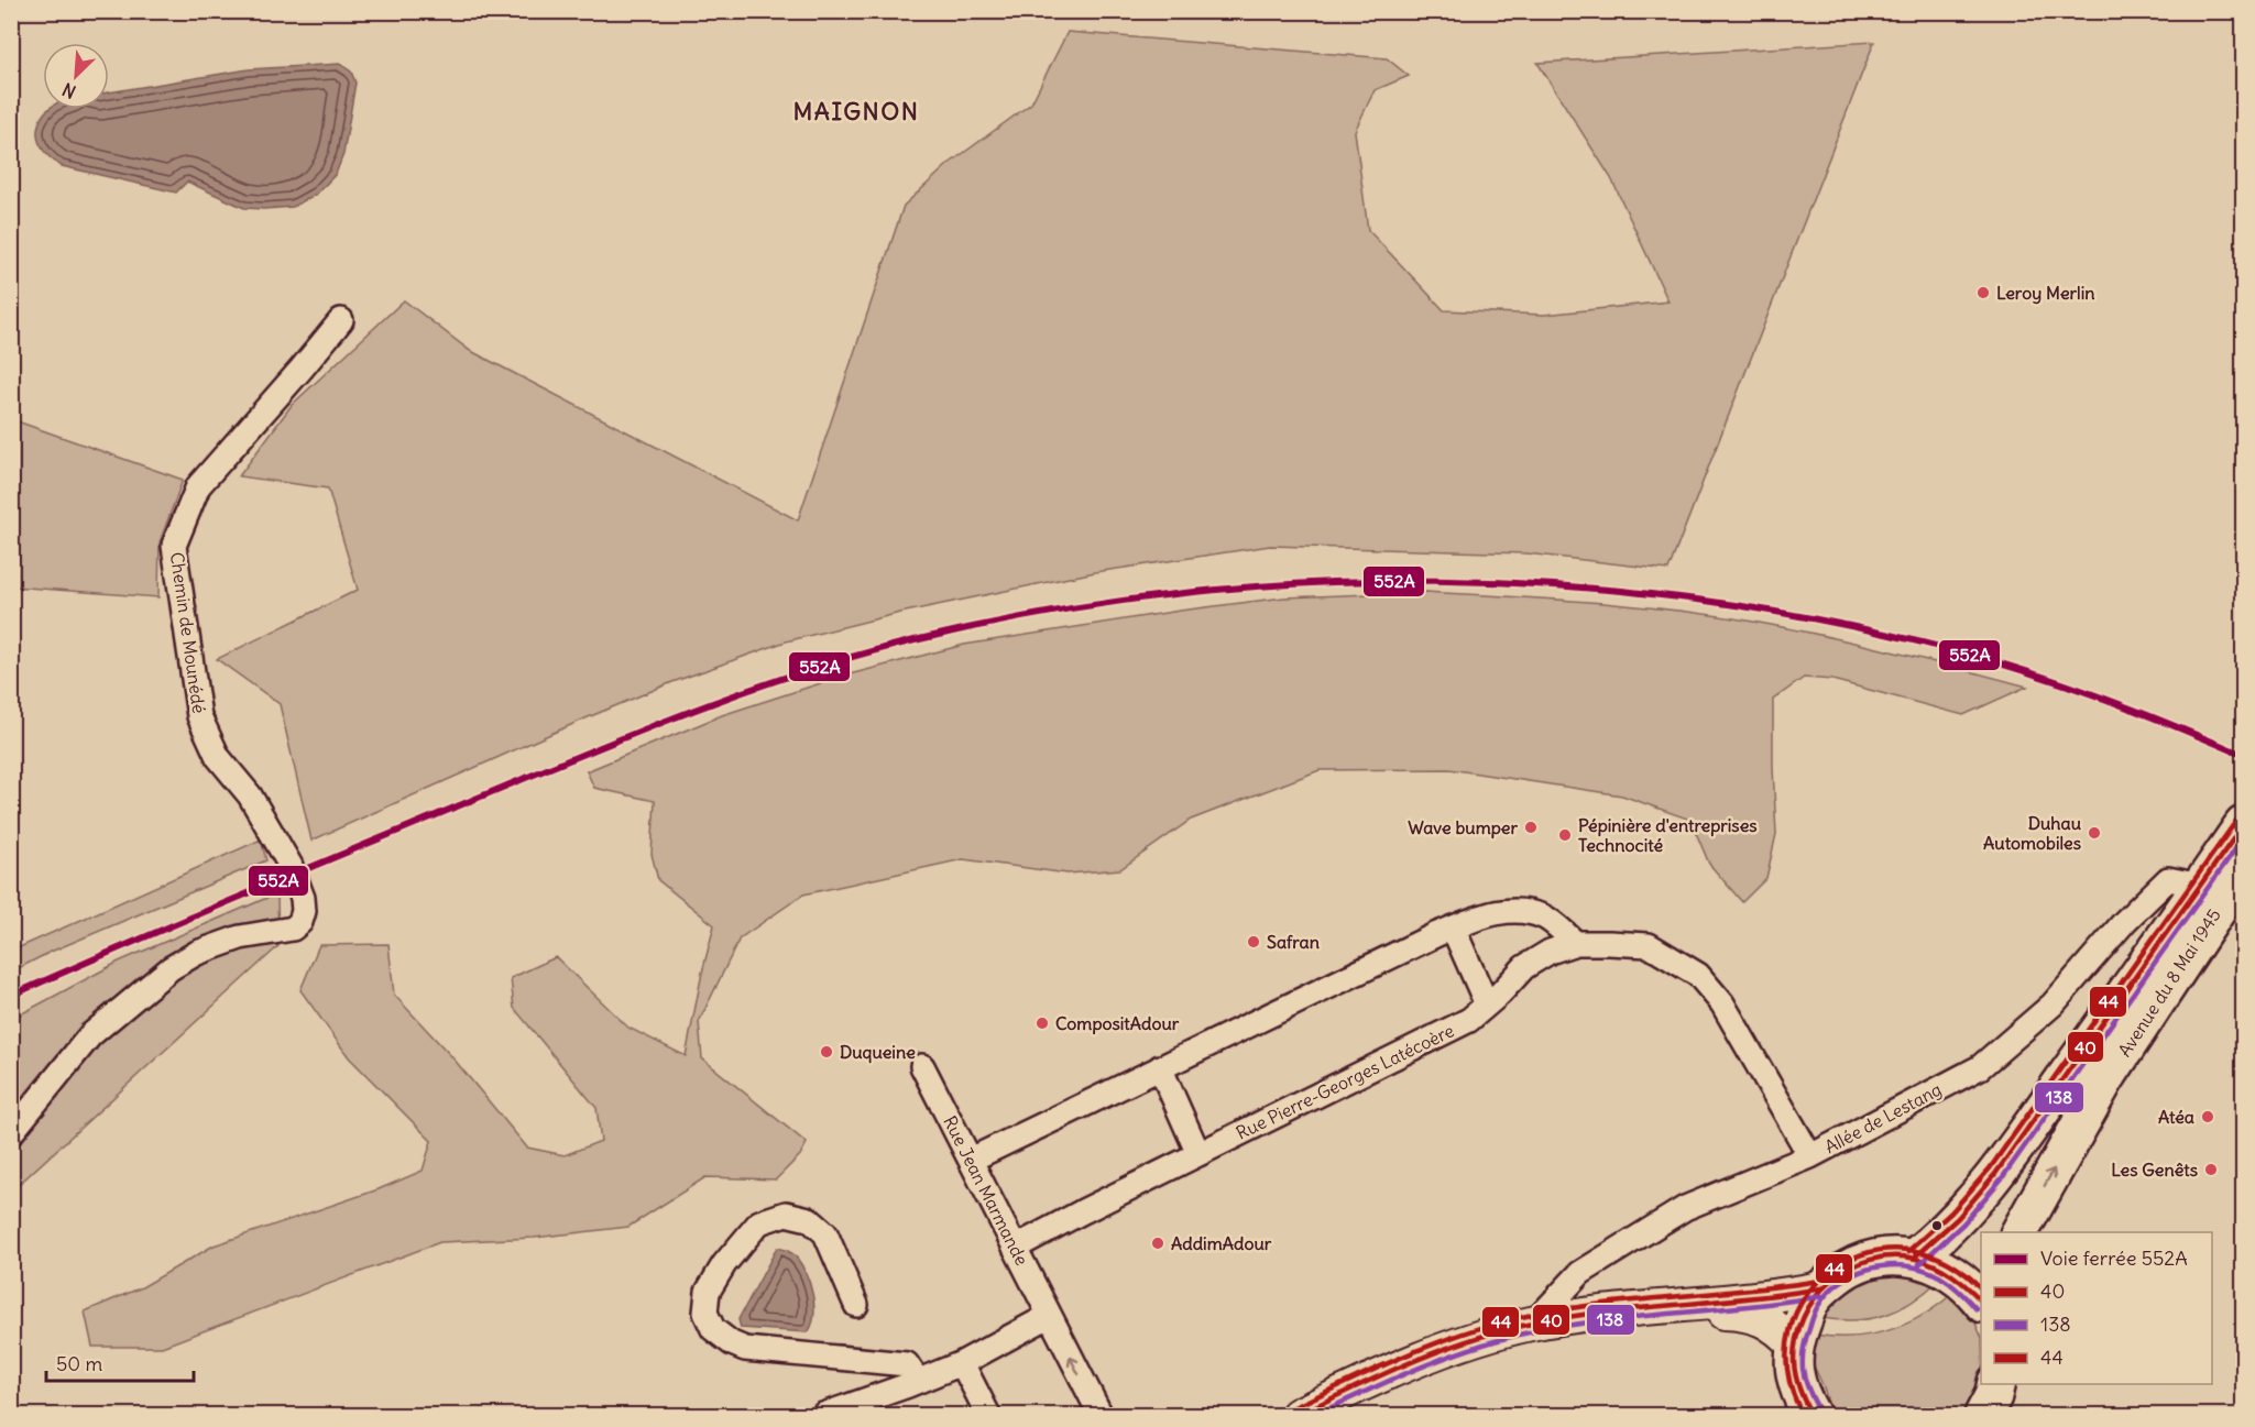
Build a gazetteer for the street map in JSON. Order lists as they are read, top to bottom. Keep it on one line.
{"streets":{"main road":["Avenue du 8 Mai 1945"],"street":["Chemin de Mounédé","Rue Pierre-Georges Latécoère","Allée de Lestang","Rue Jean Marmande"]},"crossings":[["Avenue du 8 Mai 1945","Allée de Lestang"],["Rue Pierre-Georges Latécoère","Allée de Lestang"],["Rue Pierre-Georges Latécoère","Rue Jean Marmande"]],"districts":["MAIGNON"],"places":["Leroy Merlin","Wave bumper","Duhau Automobiles","Pépinière d'entreprises Technocité","Safran","CompositAdour","Duqueine","Atéa","Les Genêts","AddimAdour"],"lines":["rail line 552A","transit line 44","transit line 40","transit line 138"],"legend":["Voie ferrée 552A","40","138","44"],"scale_bar":"50 m","north":"bottom left"}
